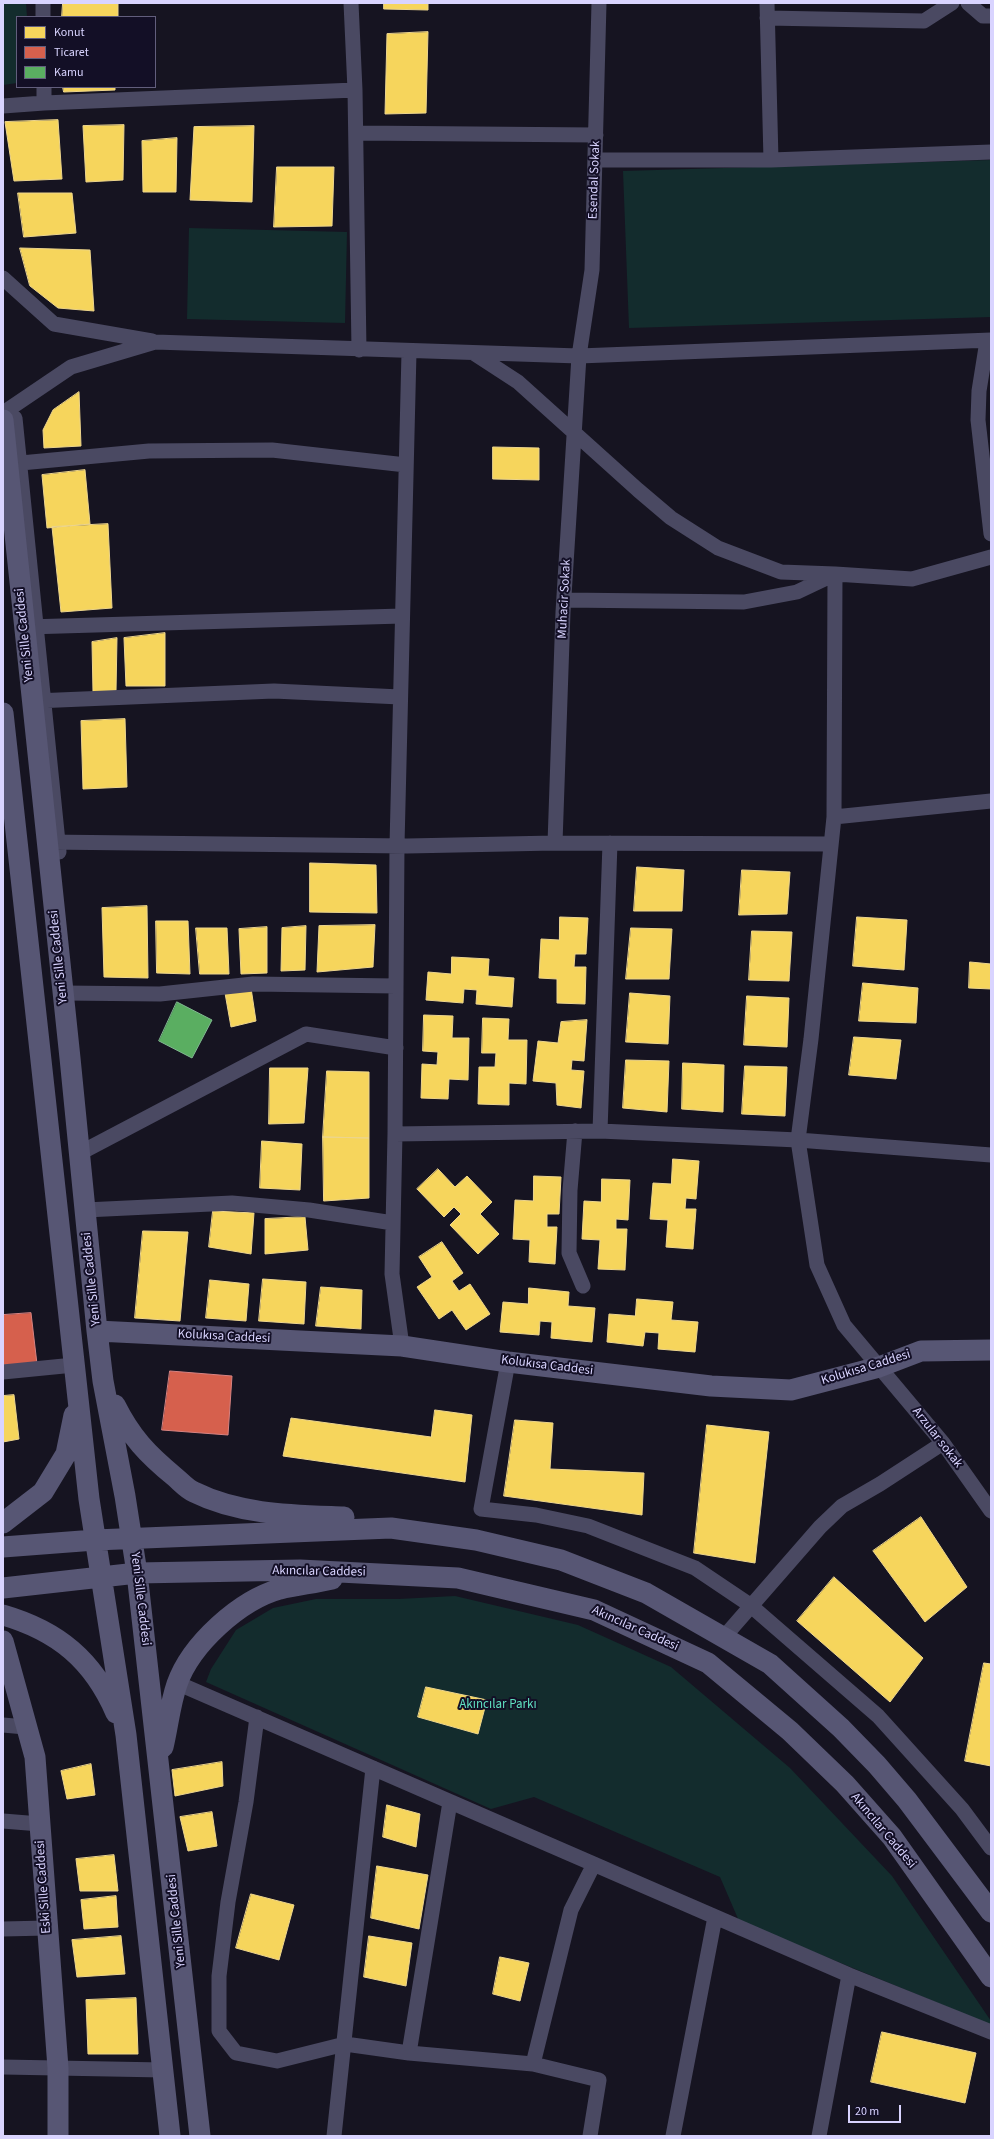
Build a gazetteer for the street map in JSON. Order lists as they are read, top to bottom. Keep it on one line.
{"streets":{"main road":["Yeni Sille Caddesi","Kolukısa Caddesi","Akıncılar Caddesi","Eski Sille Caddesi"],"street":["Esendal Sokak","Muhacir Sokak","Arzular sokak"]},"crossings":[["Esendal Sokak","Muhacir Sokak"],["Yeni Sille Caddesi","Kolukısa Caddesi"],["Yeni Sille Caddesi","Akıncılar Caddesi"],["Kolukısa Caddesi","Arzular sokak"]],"parks":["Akıncılar Parkı"],"legend":["Konut","Ticaret","Kamu"],"scale_bar":"20 m"}
